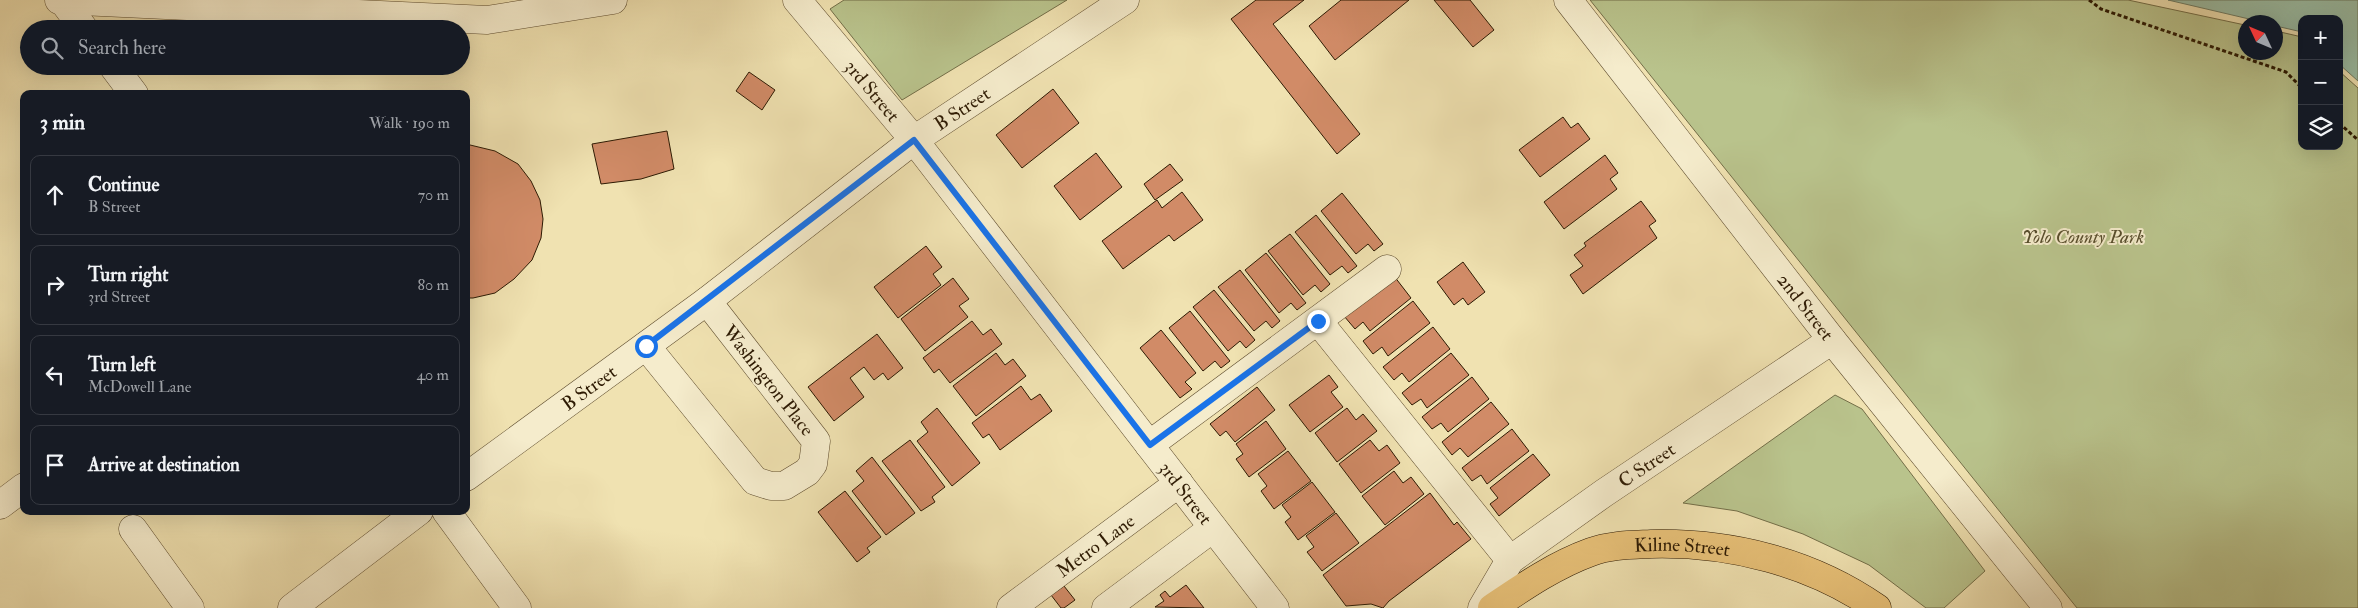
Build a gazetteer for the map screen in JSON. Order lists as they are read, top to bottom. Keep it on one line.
{"streets":{"main road":["Kiline Street"],"street":["3rd Street","B Street","2nd Street","Washington Place","C Street","Metro Lane"]},"crossings":[["3rd Street","B Street"],["3rd Street","Metro Lane"],["B Street","Washington Place"],["2nd Street","C Street"]],"parks":["Yolo County Park"],"north":"top left","page":{"map_buttons":["+","−"],"search":"Search here","heading":["3 min","Walk · 190 m"],"list":[["Continue","B Street","70 m"],["Turn right","3rd Street","80 m"],["Turn left","McDowell Lane","40 m"],"Arrive at destination"]}}
